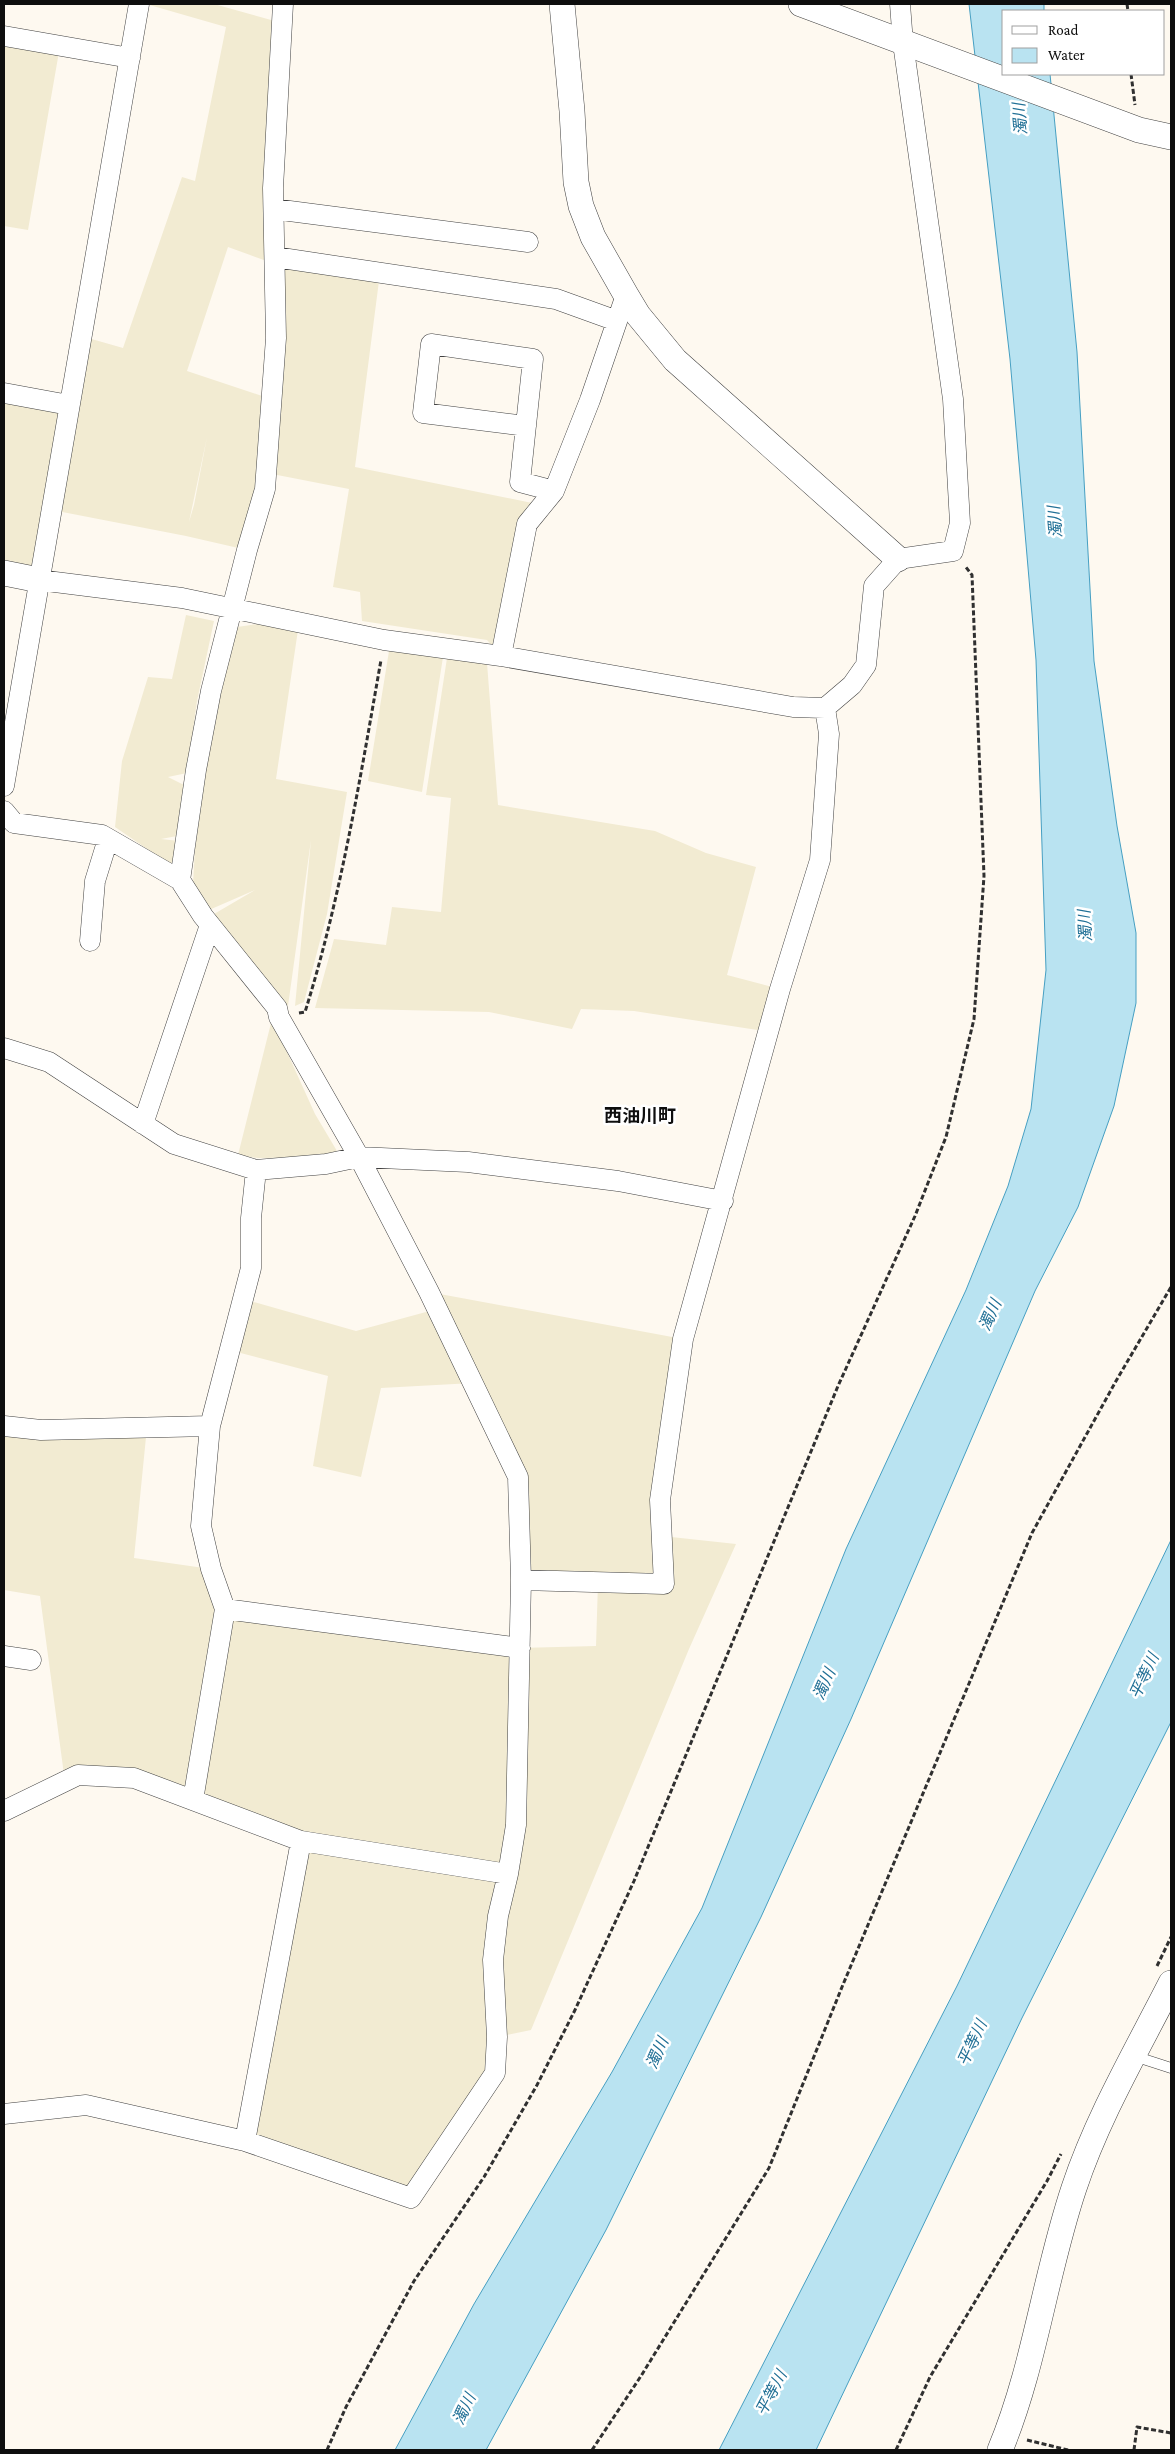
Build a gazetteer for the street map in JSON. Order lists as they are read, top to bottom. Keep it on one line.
{"districts":["西油川町"],"water":["濁川","平等川"],"legend":["Road","Water"]}
